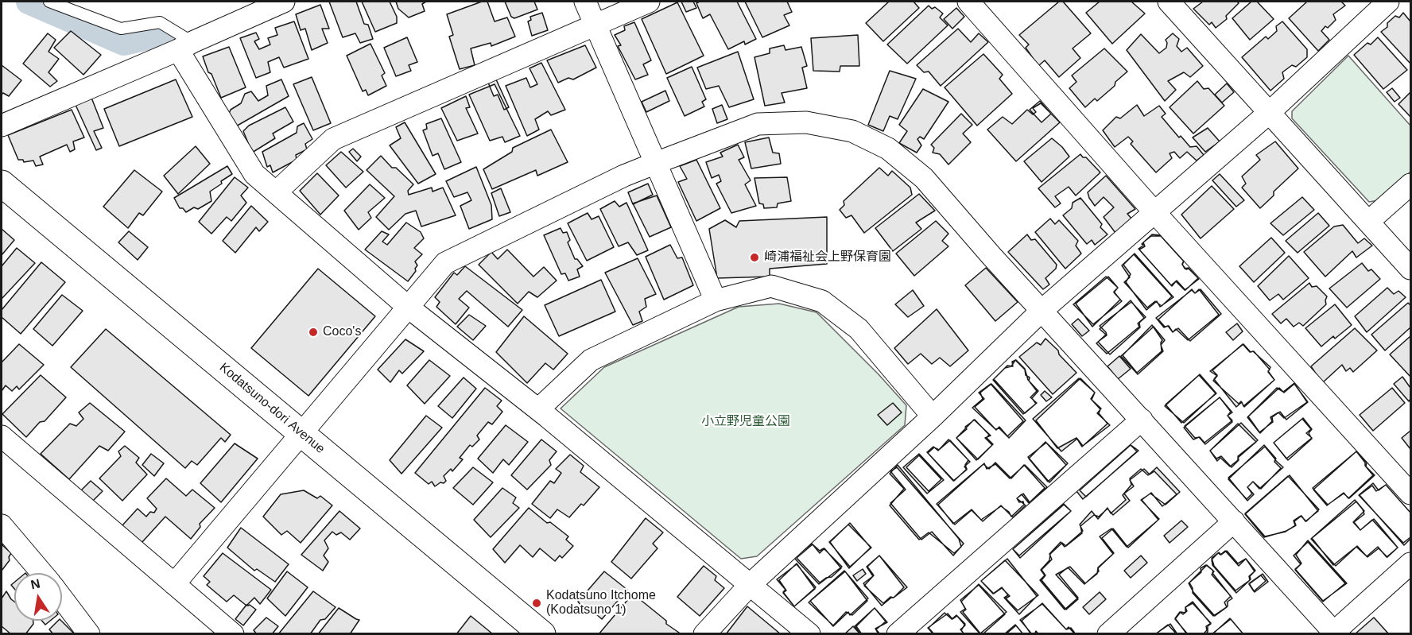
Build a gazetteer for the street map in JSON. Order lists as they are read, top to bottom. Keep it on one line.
{"streets":{"main road":["Kodatsuno-dori Avenue"]},"parks":["小立野児童公園"],"places":["崎浦福祉会上野保育園","Coco's","Kodatsuno Itchome (Kodatsuno 1)"],"north":"top"}
